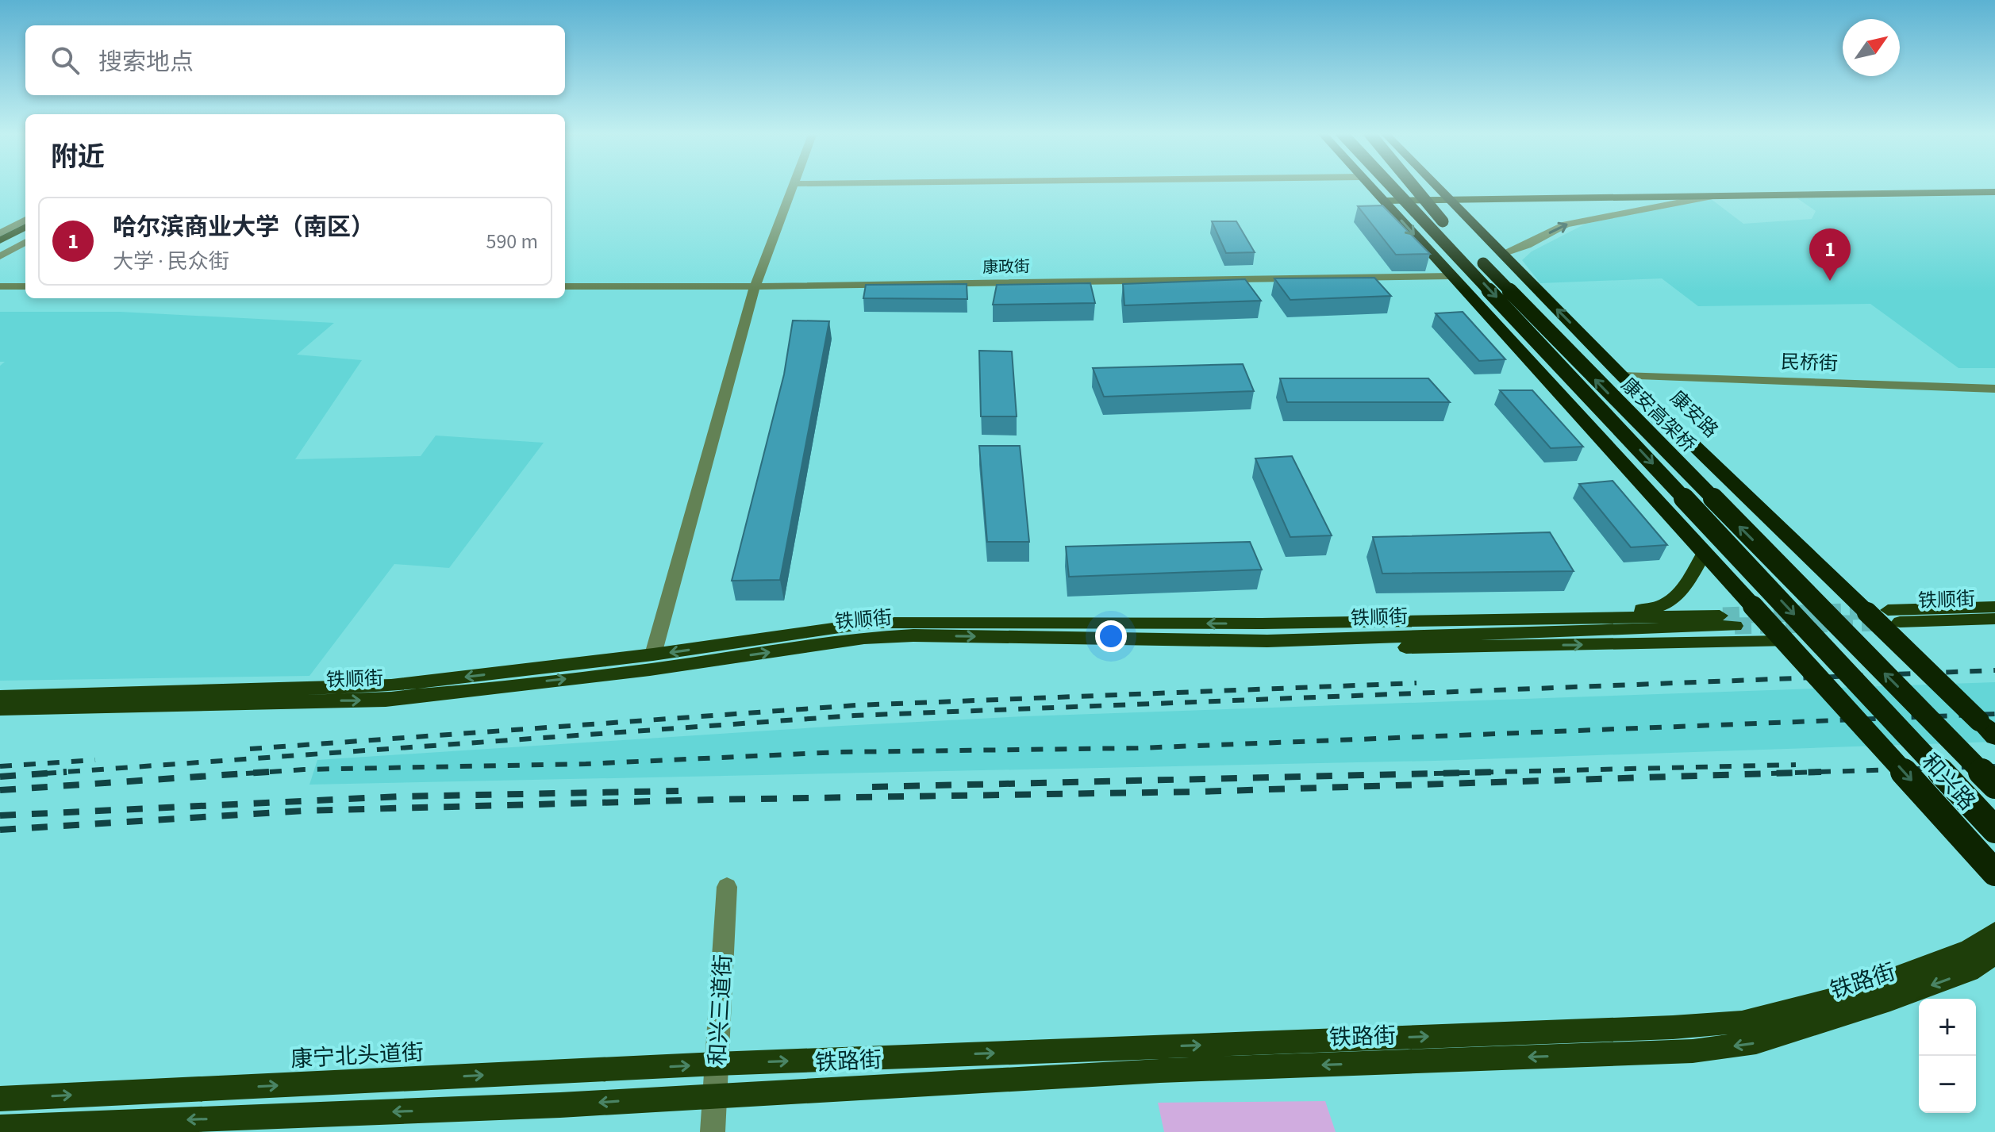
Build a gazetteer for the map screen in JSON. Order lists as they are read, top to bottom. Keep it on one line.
{"streets":{"highway":["康安路","康安高架桥","和兴路"],"main road":["铁顺街","铁路街","康宁北头道街"],"street":["康政街","民桥街","和兴三道街"]},"crossings":[["民桥街","康安路"],["康安路","铁顺街"],["铁路街","和兴三道街"],["铁路街","康宁北头道街"],["和兴三道街","康宁北头道街"]],"north":"top right","page":{"search":"搜索地点","heading":"附近","list":[{"mark":"1","name":"哈尔滨商业大学（南区）","note":"大学 · 民众街","value":"590 m"}],"pins":"1","map_buttons":["+","−"]}}
